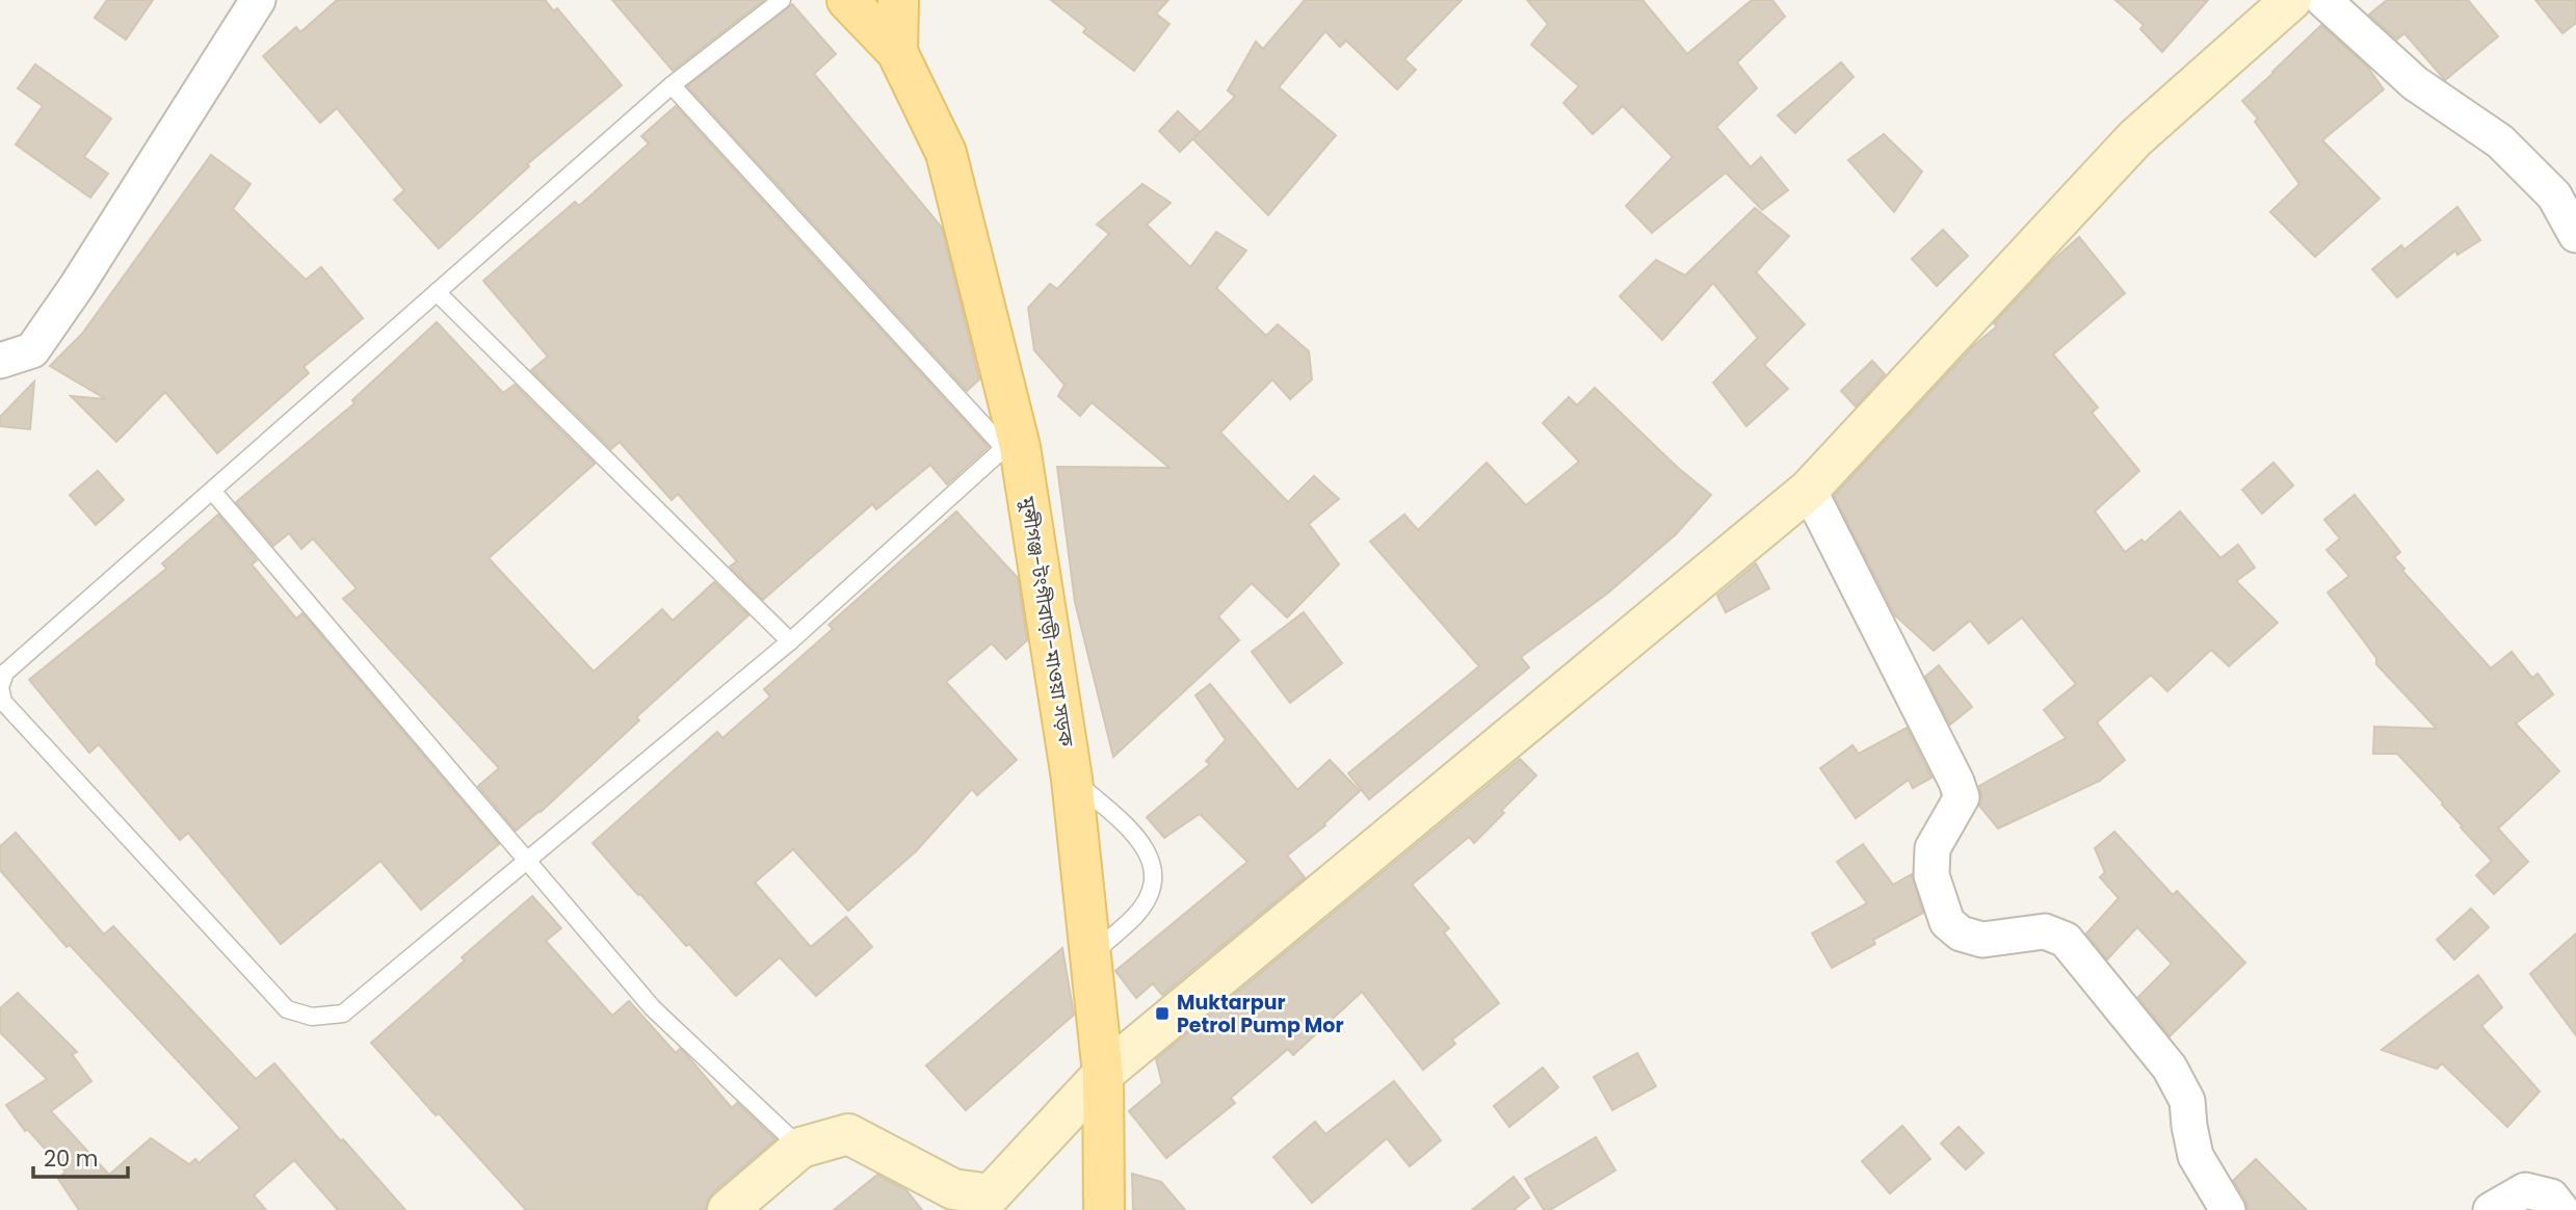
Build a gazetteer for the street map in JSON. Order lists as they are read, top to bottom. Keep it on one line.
{"streets":{"main road":["মুন্সীগঞ্জ-টংগীবাড়ী-মাওয়া সড়ক"]},"places":{"transit":["Muktarpur Petrol Pump Mor"]},"scale_bar":"20 m"}
